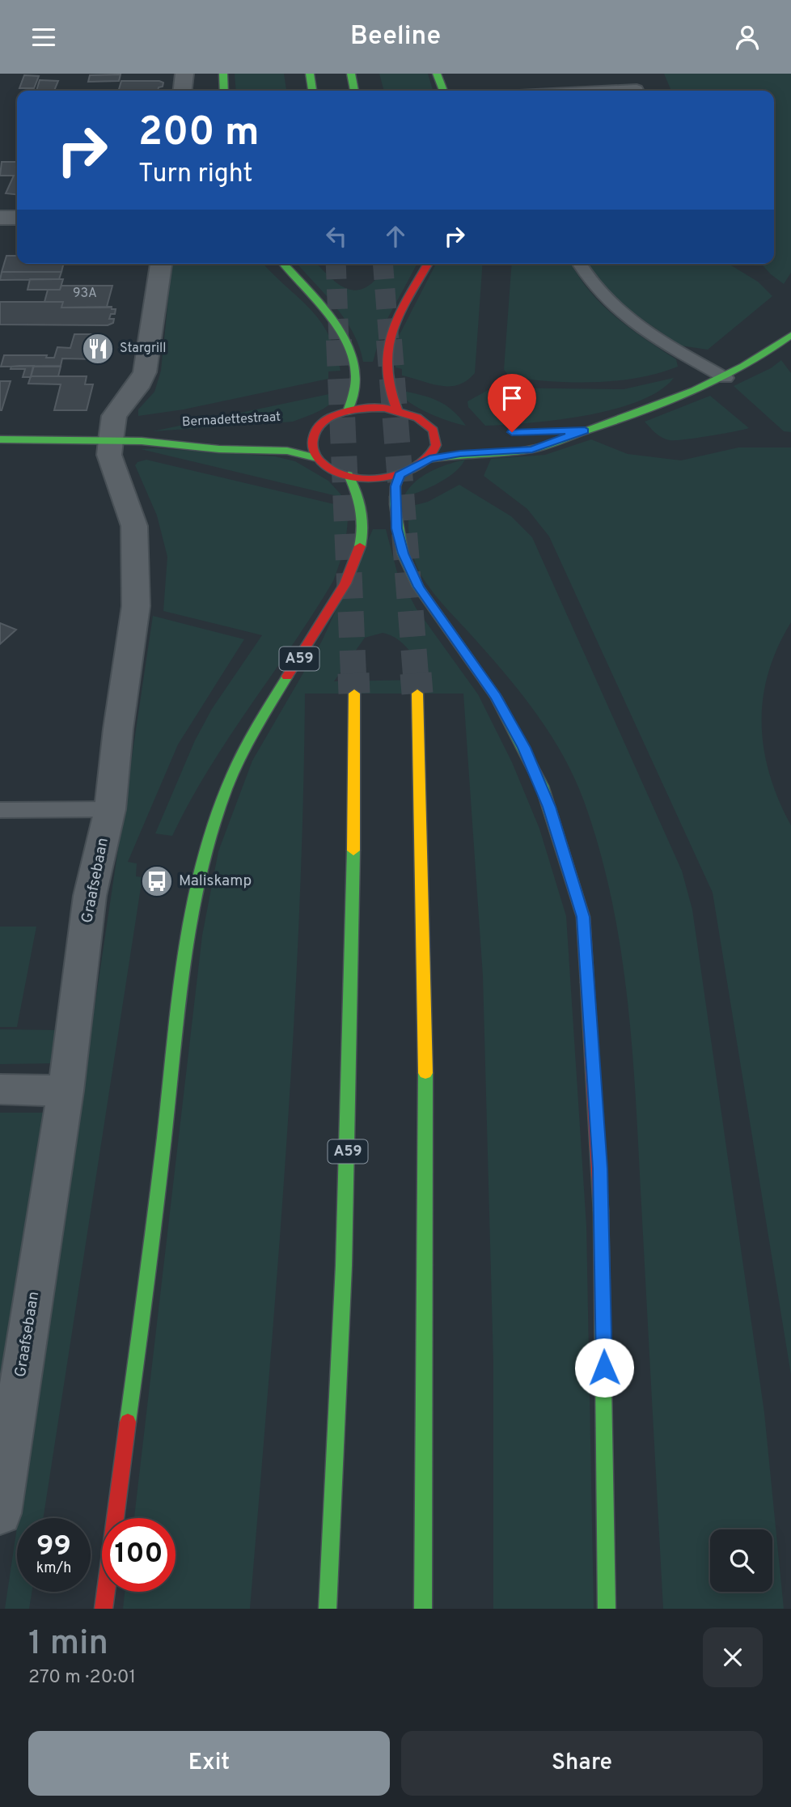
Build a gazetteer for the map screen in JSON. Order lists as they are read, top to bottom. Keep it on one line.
{"streets":{"main road":["Bernadettestraat","A59"],"street":["Graafsebaan"]},"crossings":[["Bernadettestraat","A59"],["Bernadettestraat","Graafsebaan"]],"places":{"restaurant":["Stargrill"],"bus stop":["Maliskamp"]},"house_numbers":["93A"],"page":{"header":"Beeline","turn":["200 m","Turn right"],"speed":"99 km/h","limit":"100","heading":["1 min","270 m · 20:01"],"buttons":["Exit","Share"]}}
